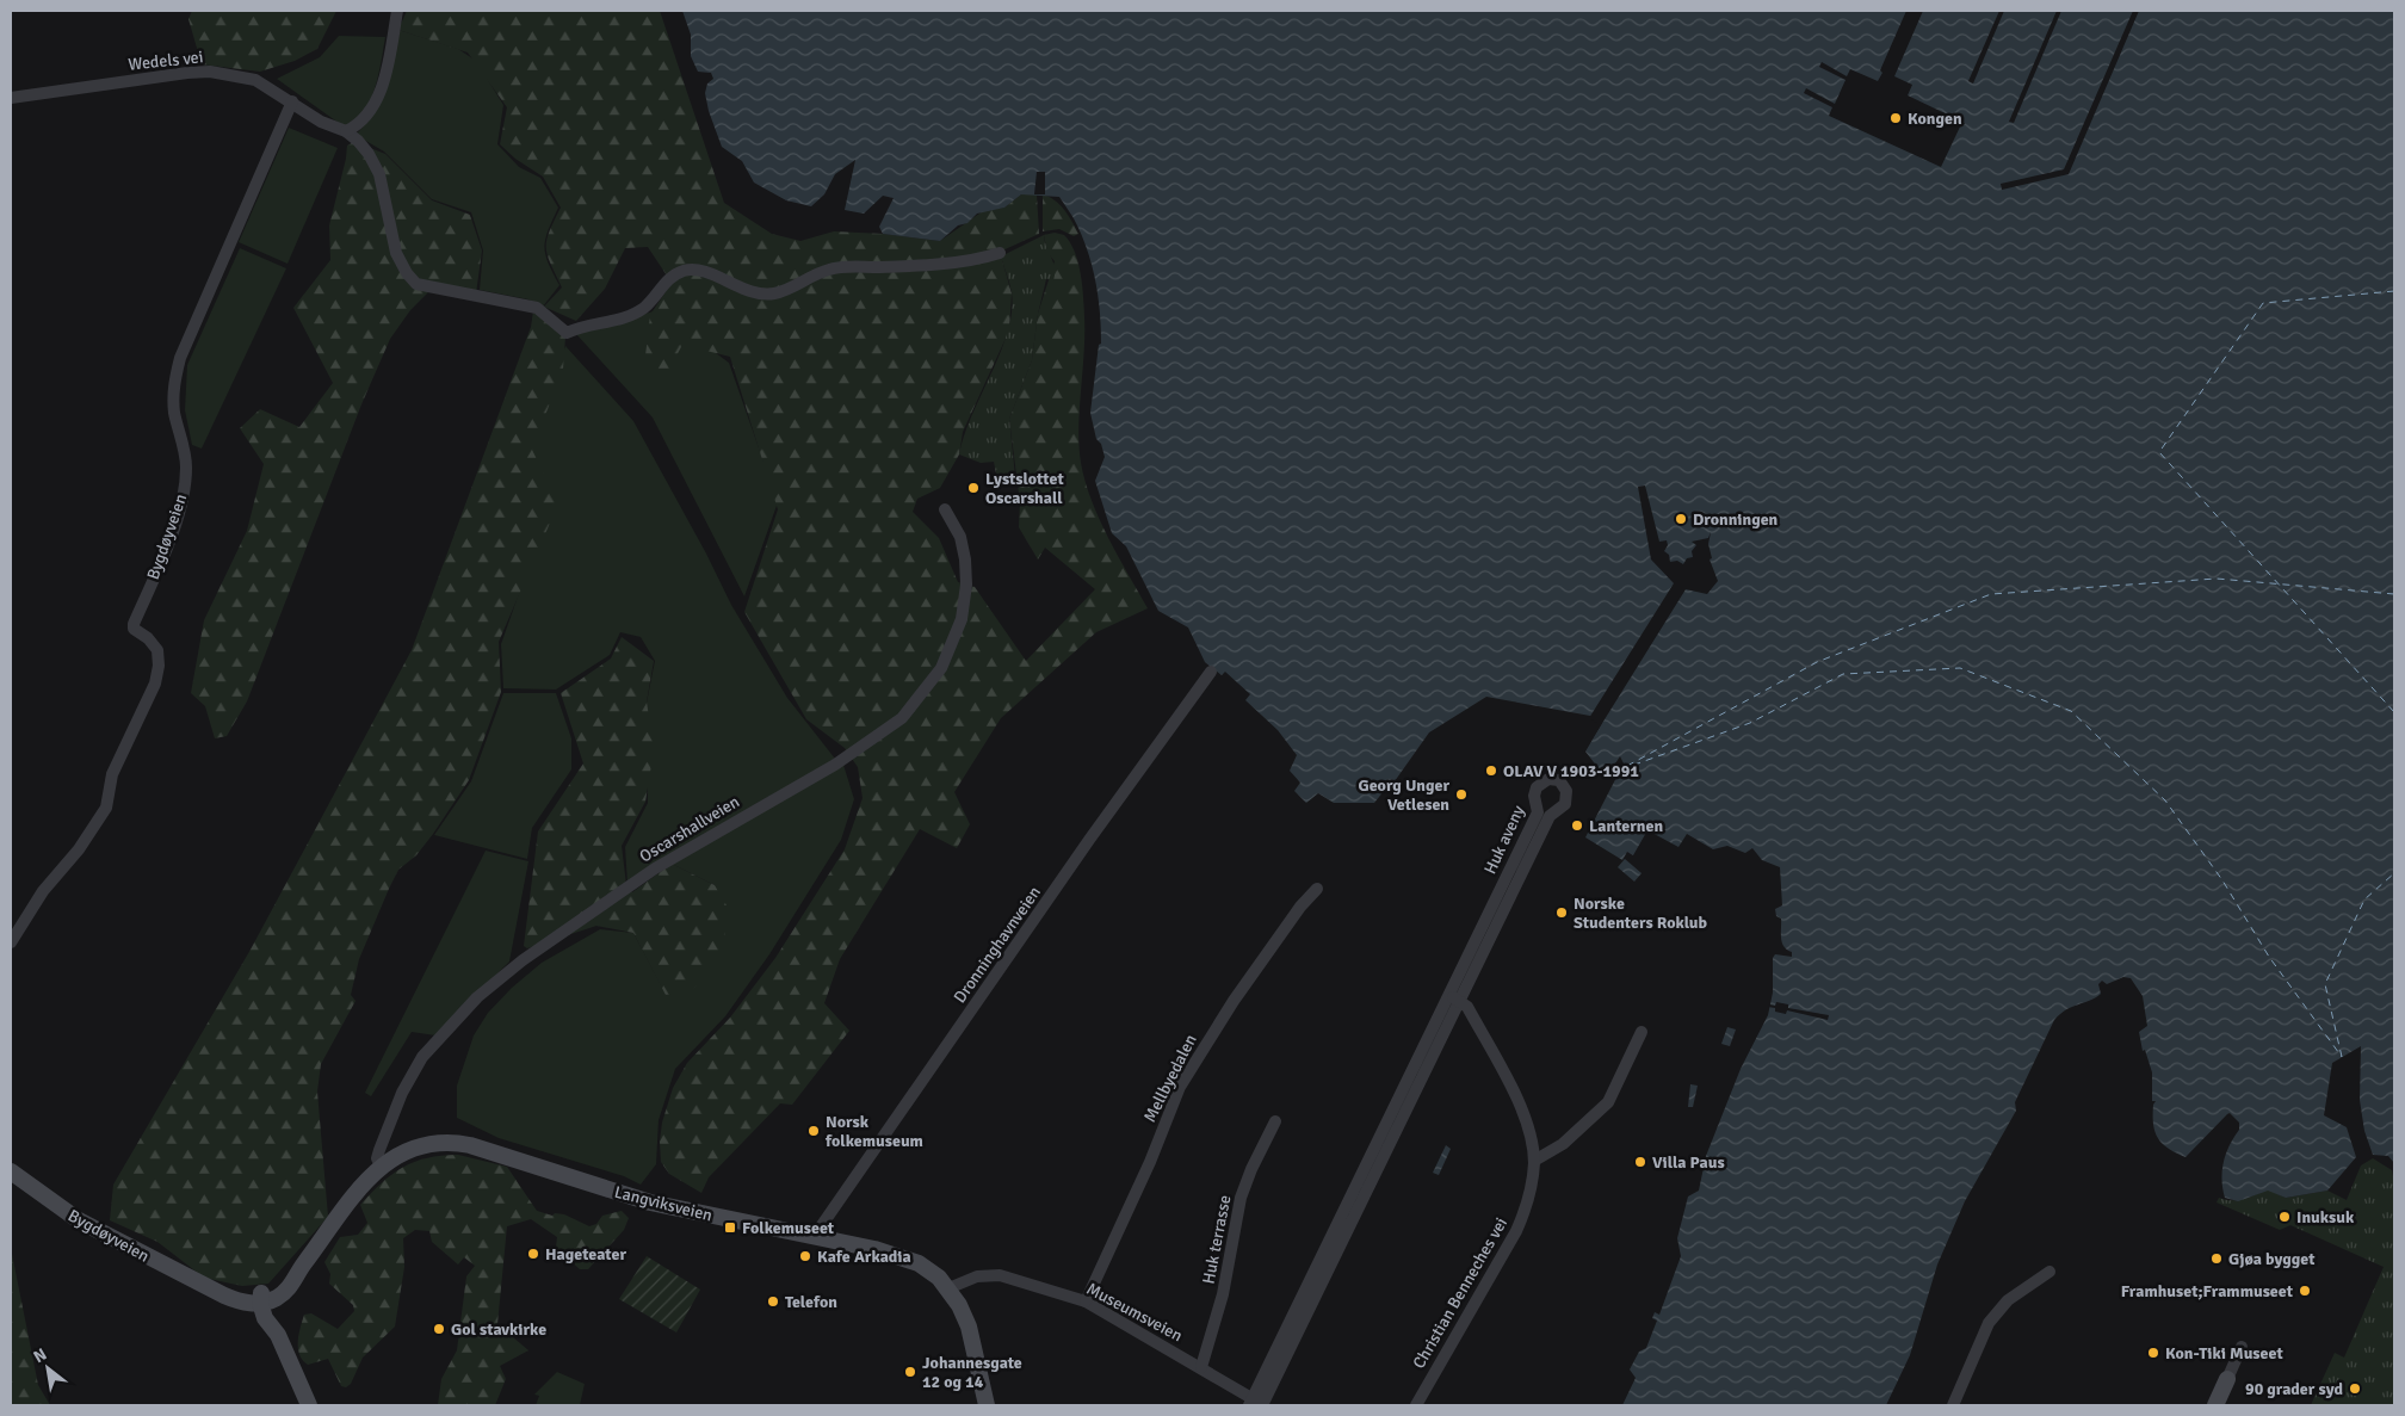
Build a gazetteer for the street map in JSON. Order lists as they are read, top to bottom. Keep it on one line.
{"streets":{"street":["Wedels vei","Bygdøyveien","Oscarshallveien","Huk aveny","Dronninghavnveien","Mellbyedalen","Langviksveien","Huk terrasse","Christian Benneches vei","Museumsveien"]},"crossings":[["Wedels vei","Bygdøyveien"],["Bygdøyveien","Langviksveien"],["Oscarshallveien","Langviksveien"],["Huk aveny","Christian Benneches vei"],["Huk aveny","Museumsveien"],["Dronninghavnveien","Langviksveien"],["Mellbyedalen","Museumsveien"],["Langviksveien","Museumsveien"],["Huk terrasse","Museumsveien"]],"places":{"other":["Kongen","Lystslottet Oscarshall","Dronningen","OLAV V 1903-1991","Georg Unger Vetlesen","Lanternen","Norske Studenters Roklub","Norsk folkemuseum","Villa Paus","Inuksuk","Hageteater","Kafe Arkadia","Gjøa bygget","Framhuset;Frammuseet","Telefon","Gol stavkirke","Kon-Tiki Museet","Johannesgate 12 og 14","90 grader syd"],"transit":["Folkemuseet"]},"north":"top left"}
